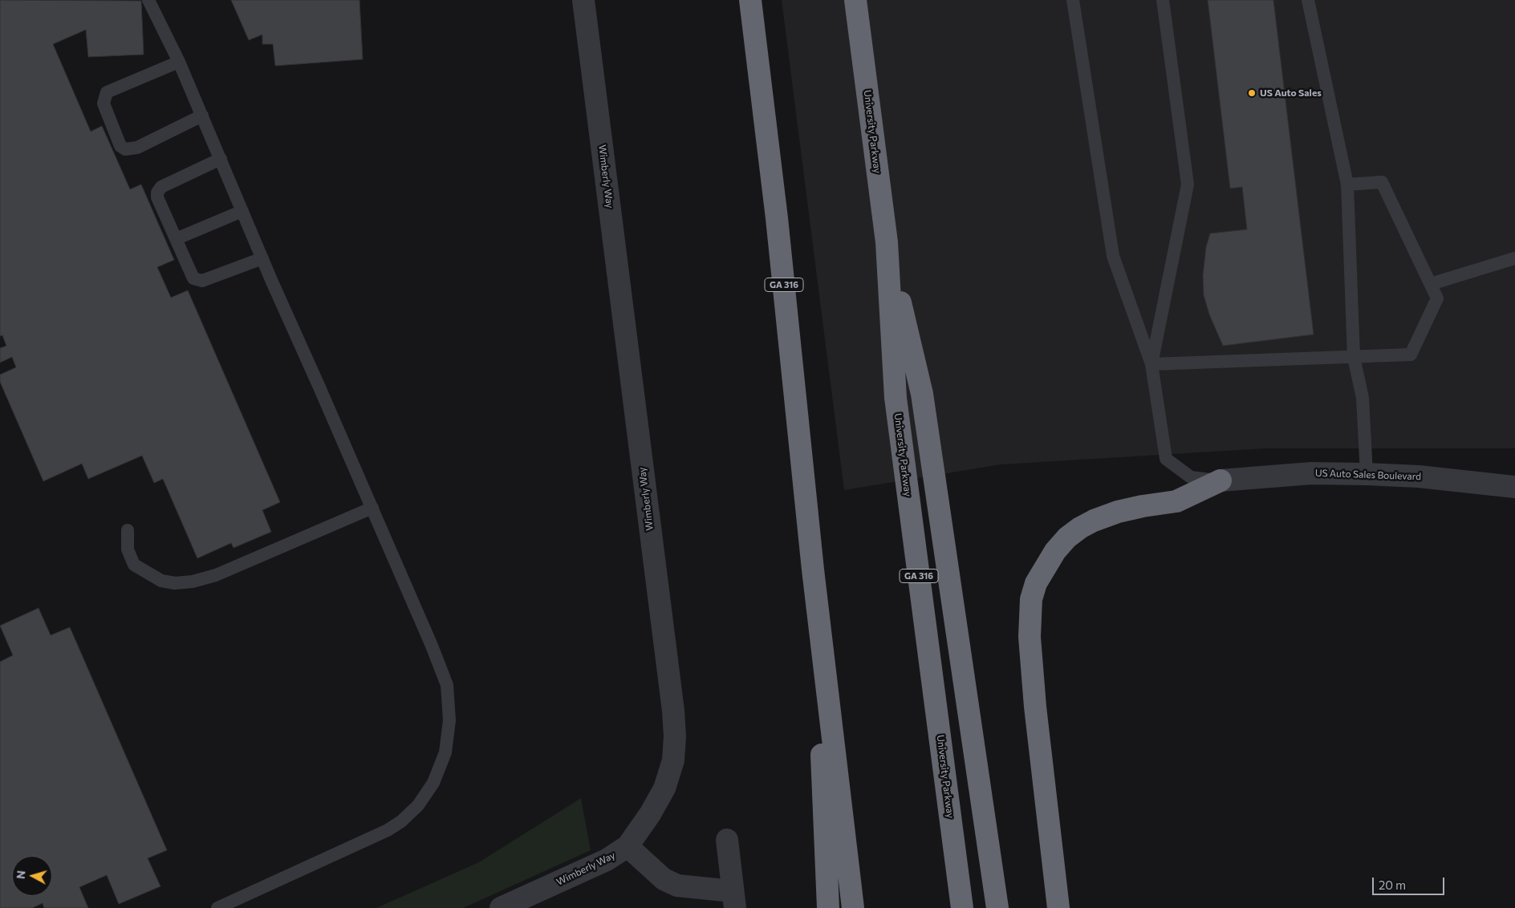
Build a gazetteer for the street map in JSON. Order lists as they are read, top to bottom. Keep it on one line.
{"streets":{"highway":["University Parkway","GA 316"],"street":["Wimberly Way","US Auto Sales Boulevard"]},"places":["US Auto Sales"],"scale_bar":"20 m","north":"left"}
